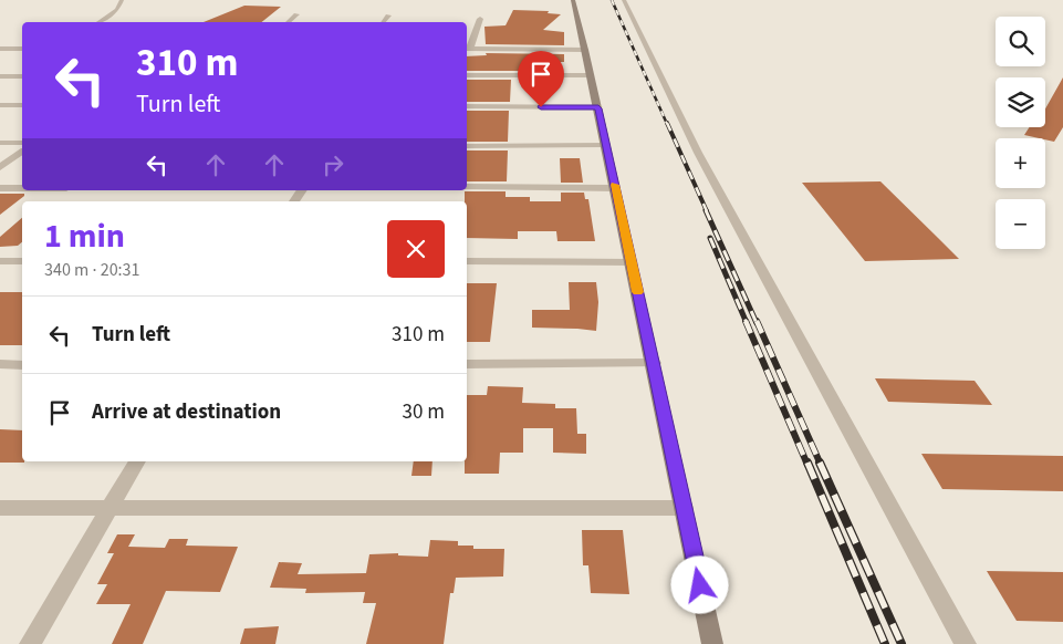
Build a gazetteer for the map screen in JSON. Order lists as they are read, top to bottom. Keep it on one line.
{"page":{"map_buttons":["+","−"],"turn":["310 m","Turn left"],"heading":["1 min","340 m · 20:31"],"list":[{"name":"Turn left","value":"310 m"},{"name":"Arrive at destination","value":"30 m"}]}}
